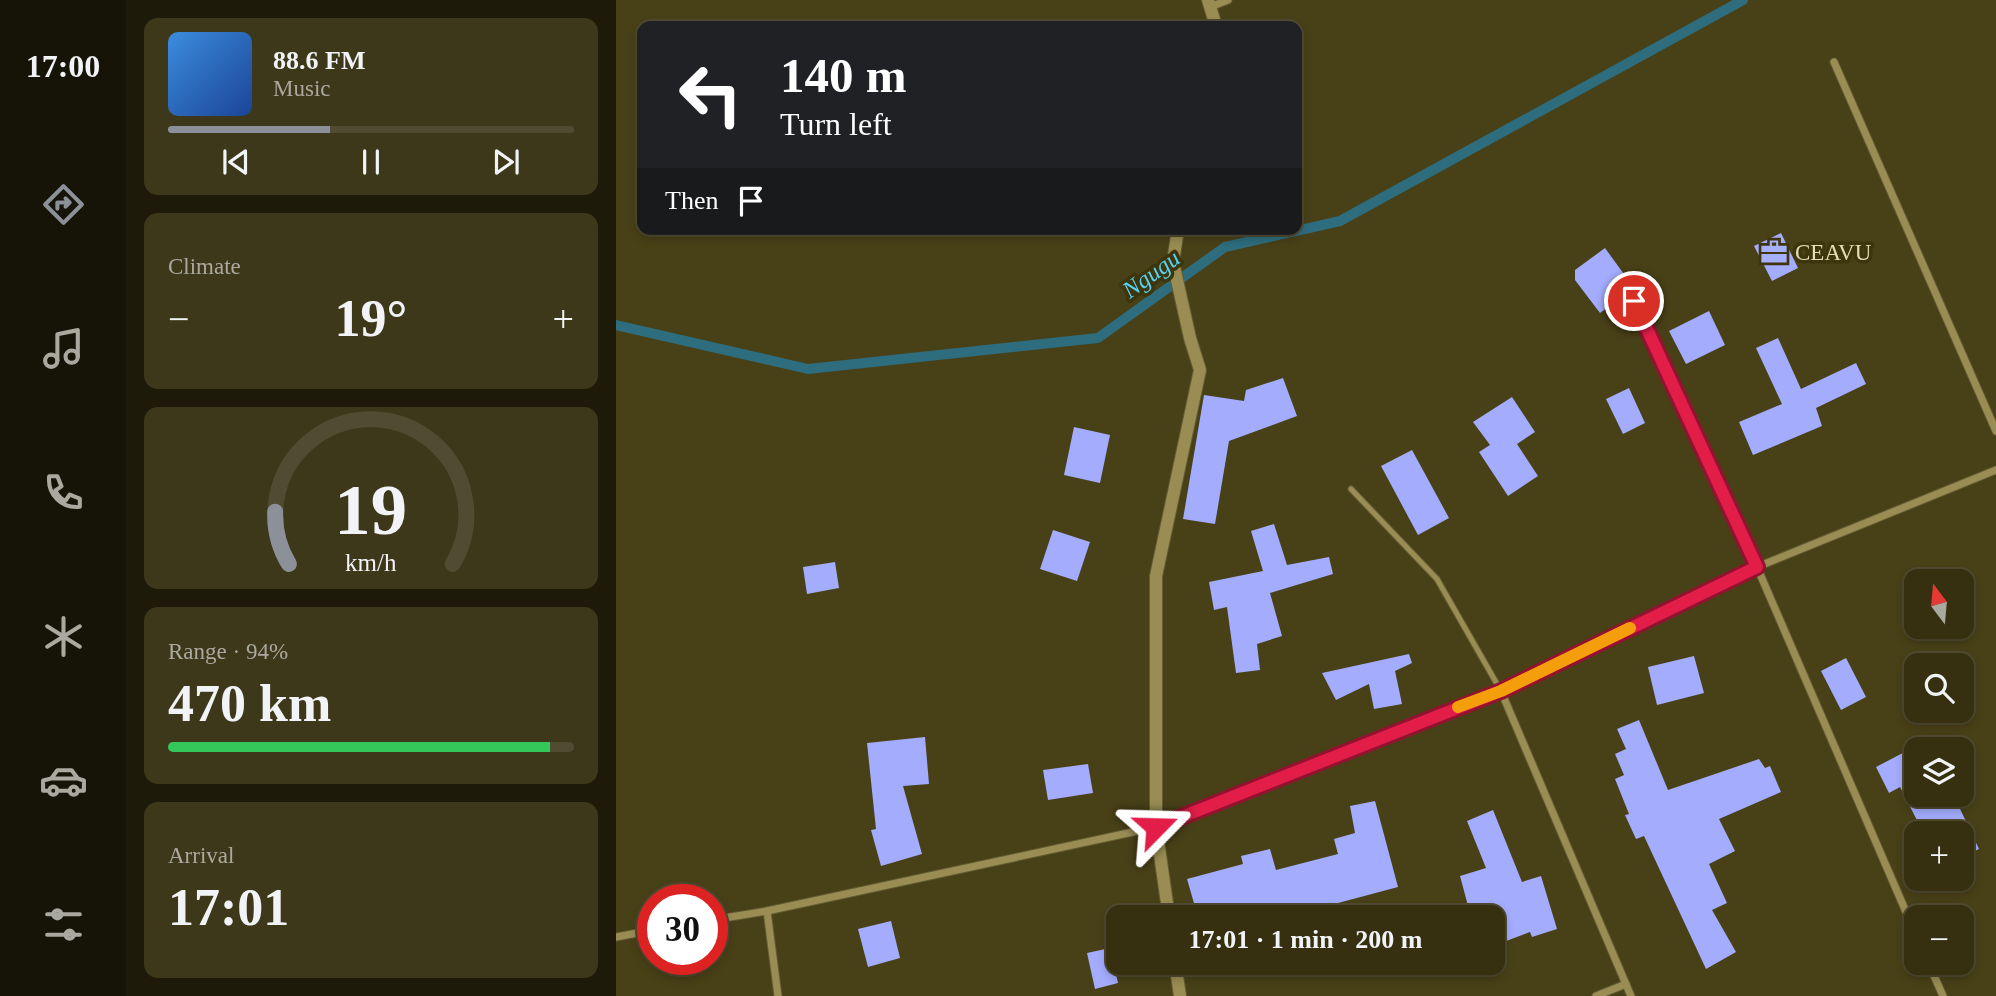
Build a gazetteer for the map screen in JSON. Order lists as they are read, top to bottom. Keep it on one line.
{"water":["Ngugu"],"places":{"office":["CEAVU"]},"north":"top","page":{"tabs":"17:00","turn":["140 m","Turn left"],"song":["88.6 FM","Music"],"then":"Then","tile":["Climate",["Range · 94%","470 km"],["Arrival","17:01"]],"heat":["−","19°","+"],"map_buttons":["+","−"],"limit":"30","trip":"17:01 · 1 min · 200 m","gauge":["19","km/h"]}}
